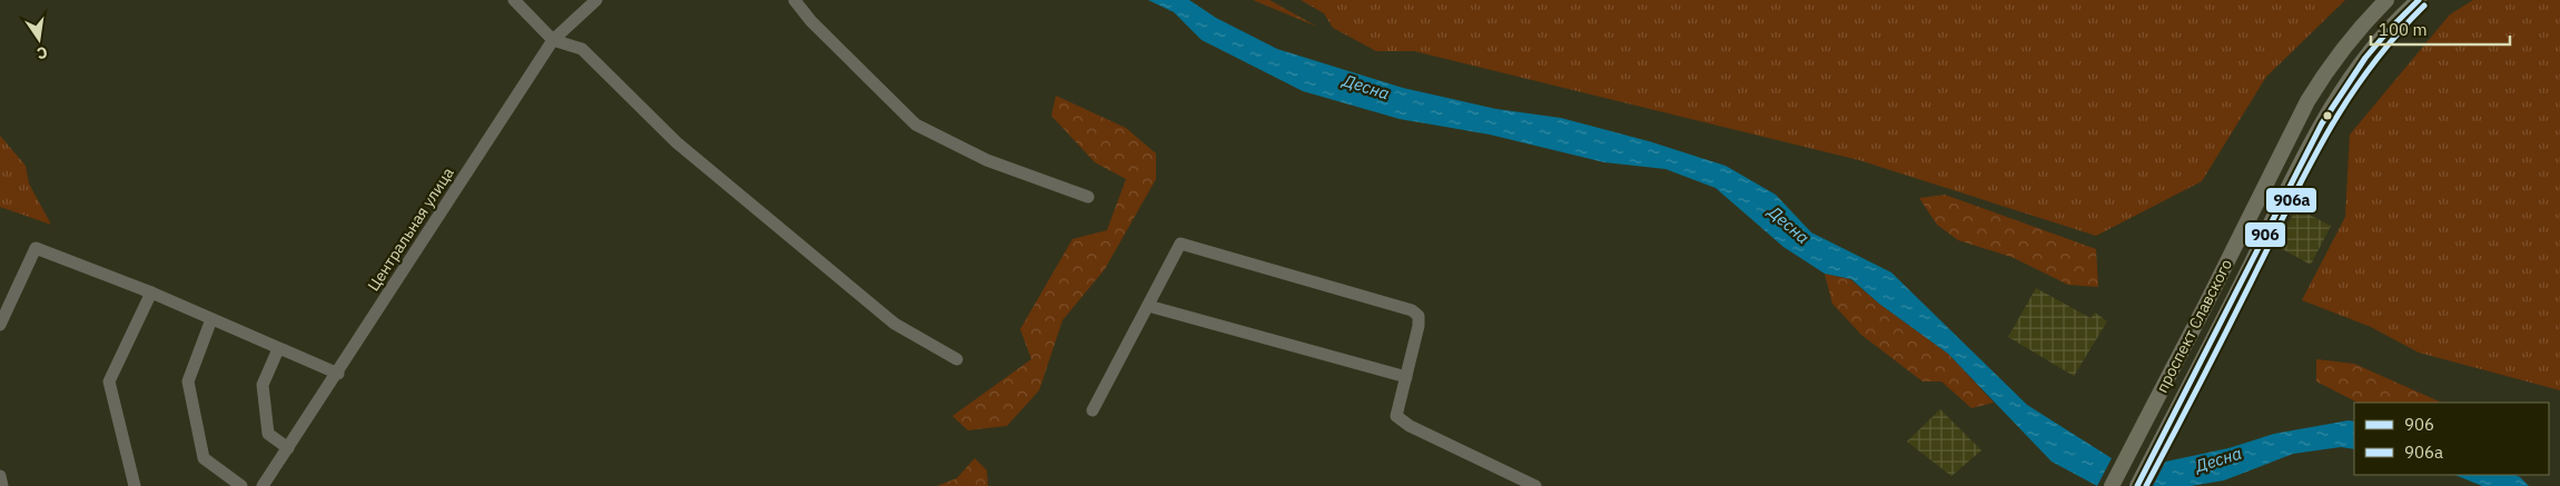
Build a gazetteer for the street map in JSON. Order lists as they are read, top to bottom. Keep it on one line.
{"streets":{"main road":["проспект Славского"],"street":["Центральная улица"]},"water":["Десна"],"lines":["transit line 906","transit line 906а"],"legend":["906","906а"],"scale_bar":"100 m","north":"bottom"}
